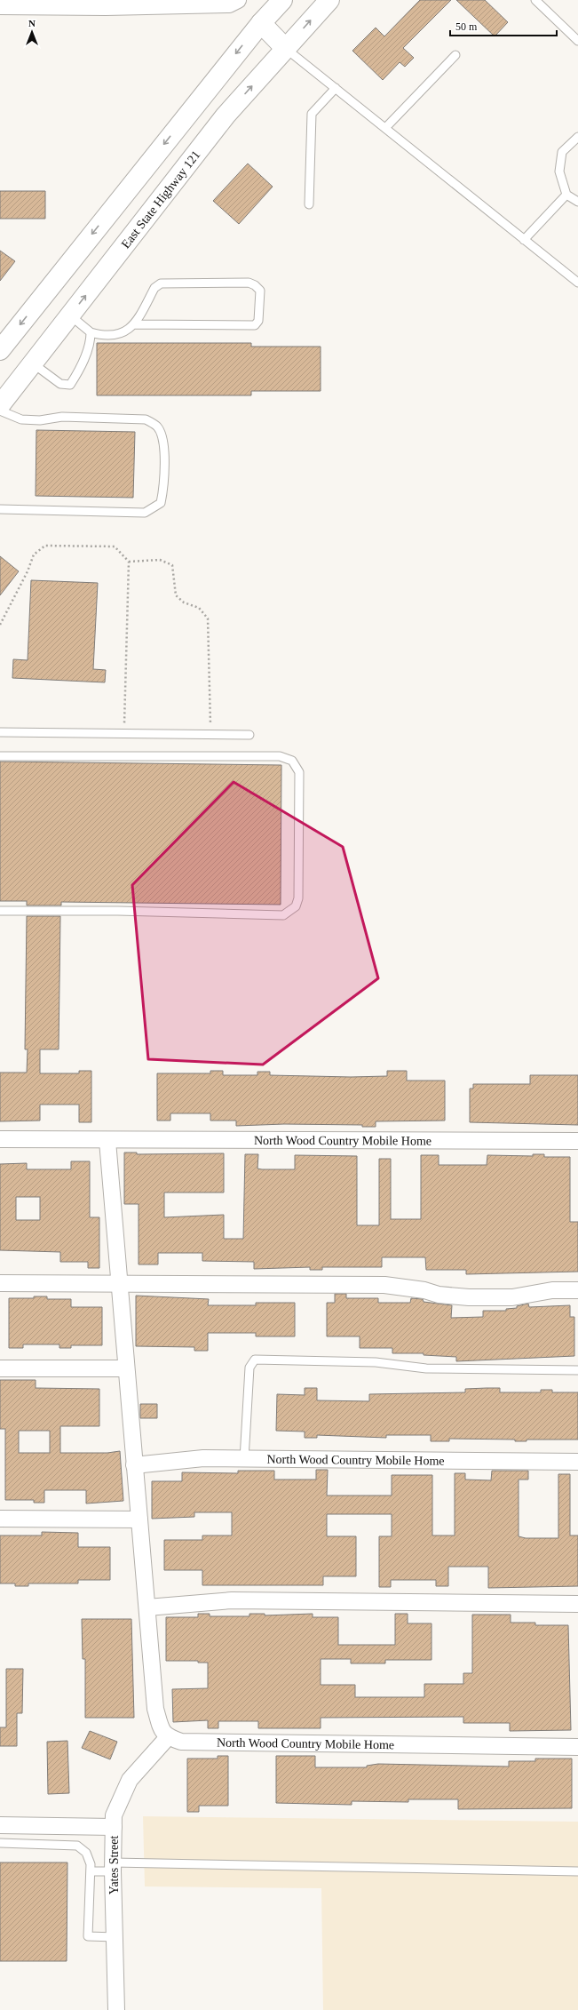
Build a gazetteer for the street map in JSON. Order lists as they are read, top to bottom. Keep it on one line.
{"streets":{"main road":["East State Highway 121"],"street":["North Wood Country Mobile Home","Yates Street"]},"crossings":[["North Wood Country Mobile Home","Yates Street"]],"scale_bar":"50 m","north":"top"}
